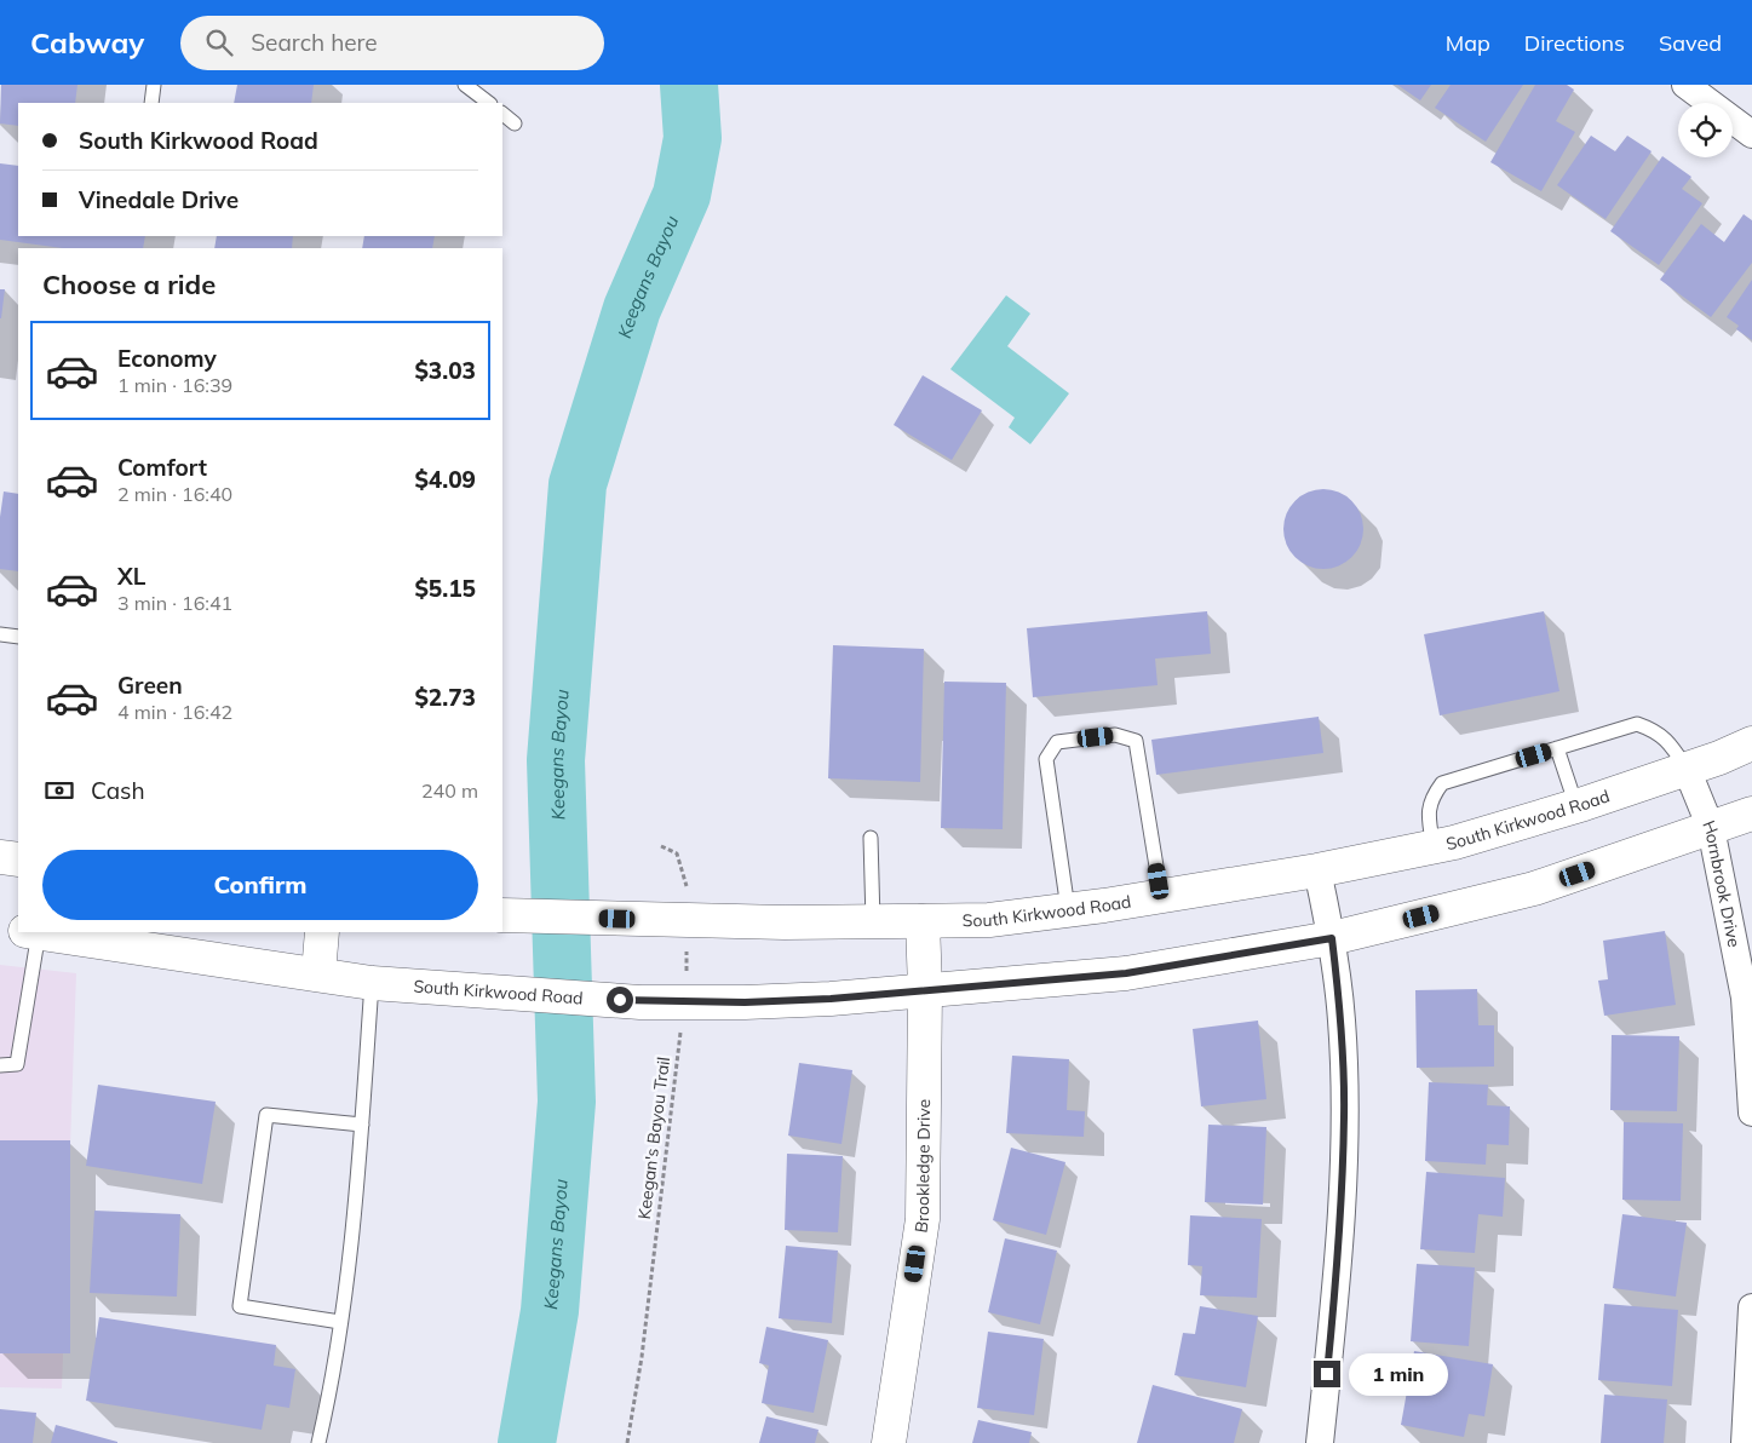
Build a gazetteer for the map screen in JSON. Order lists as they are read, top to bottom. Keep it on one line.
{"streets":{"main road":["South Kirkwood Road","Brookledge Drive"],"street":["Hornbrook Drive"],"path":["Keegan's Bayou Trail"]},"crossings":[["South Kirkwood Road","Hornbrook Drive"],["South Kirkwood Road","Keegan's Bayou Trail"],["South Kirkwood Road","Brookledge Drive"]],"water":["Keegans Bayou"],"page":{"header":"Cabway","search":"Search here","nav":["Map","Directions","Saved"],"banner":["South Kirkwood Road","Vinedale Drive"],"heading":"Choose a ride","list":[{"name":"Economy","note":"1 min · 16:39","value":"$3.03"},{"name":"Comfort","note":"2 min · 16:40","value":"$4.09"},{"name":"XL","note":"3 min · 16:41","value":"$5.15"},{"name":"Green","note":"4 min · 16:42","value":"$2.73"}],"pay":["Cash","240 m"],"buttons":"Confirm","bubble":"1 min"}}
